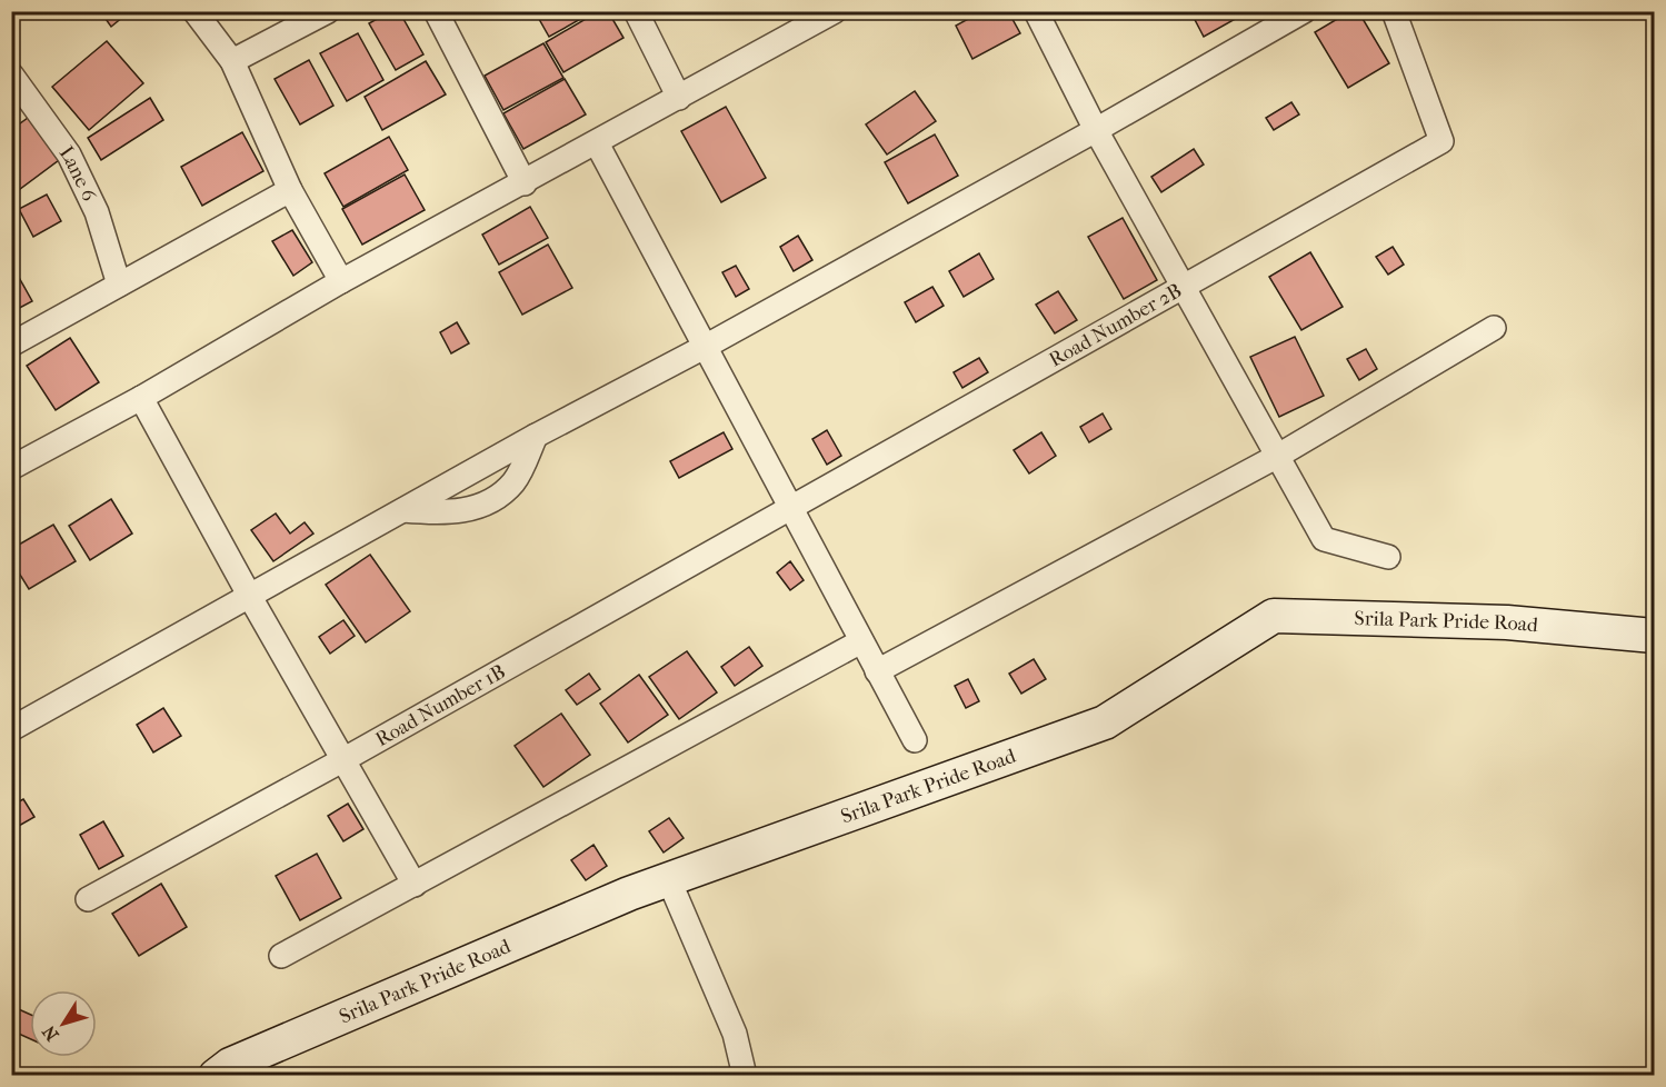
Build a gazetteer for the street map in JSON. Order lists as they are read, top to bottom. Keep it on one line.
{"streets":{"street":["Lane 6","Road Number 2B","Srila Park Pride Road","Road Number 1B"]},"crossings":[["Road Number 2B","Road Number 1B"]],"north":"bottom left"}
